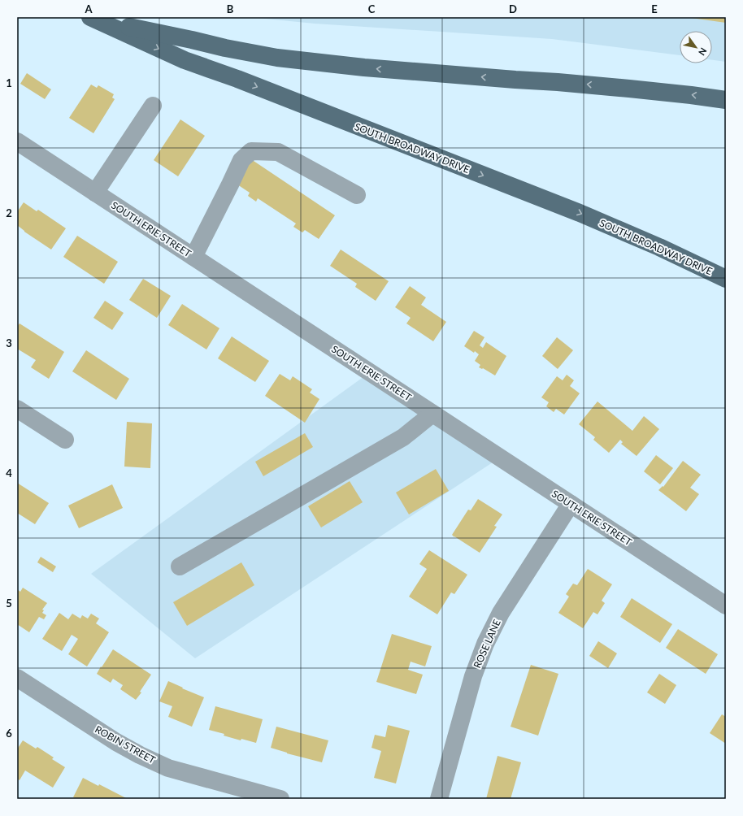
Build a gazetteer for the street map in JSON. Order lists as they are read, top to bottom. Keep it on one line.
{"streets":{"main road":["SOUTH BROADWAY DRIVE"],"street":["SOUTH ERIE STREET","ROSE LANE","ROBIN STREET"]},"crossings":[["SOUTH ERIE STREET","ROSE LANE"]],"north":"bottom right","grid":{"columns":["A","B","C","D","E"],"rows":["1","2","3","4","5","6"]}}
